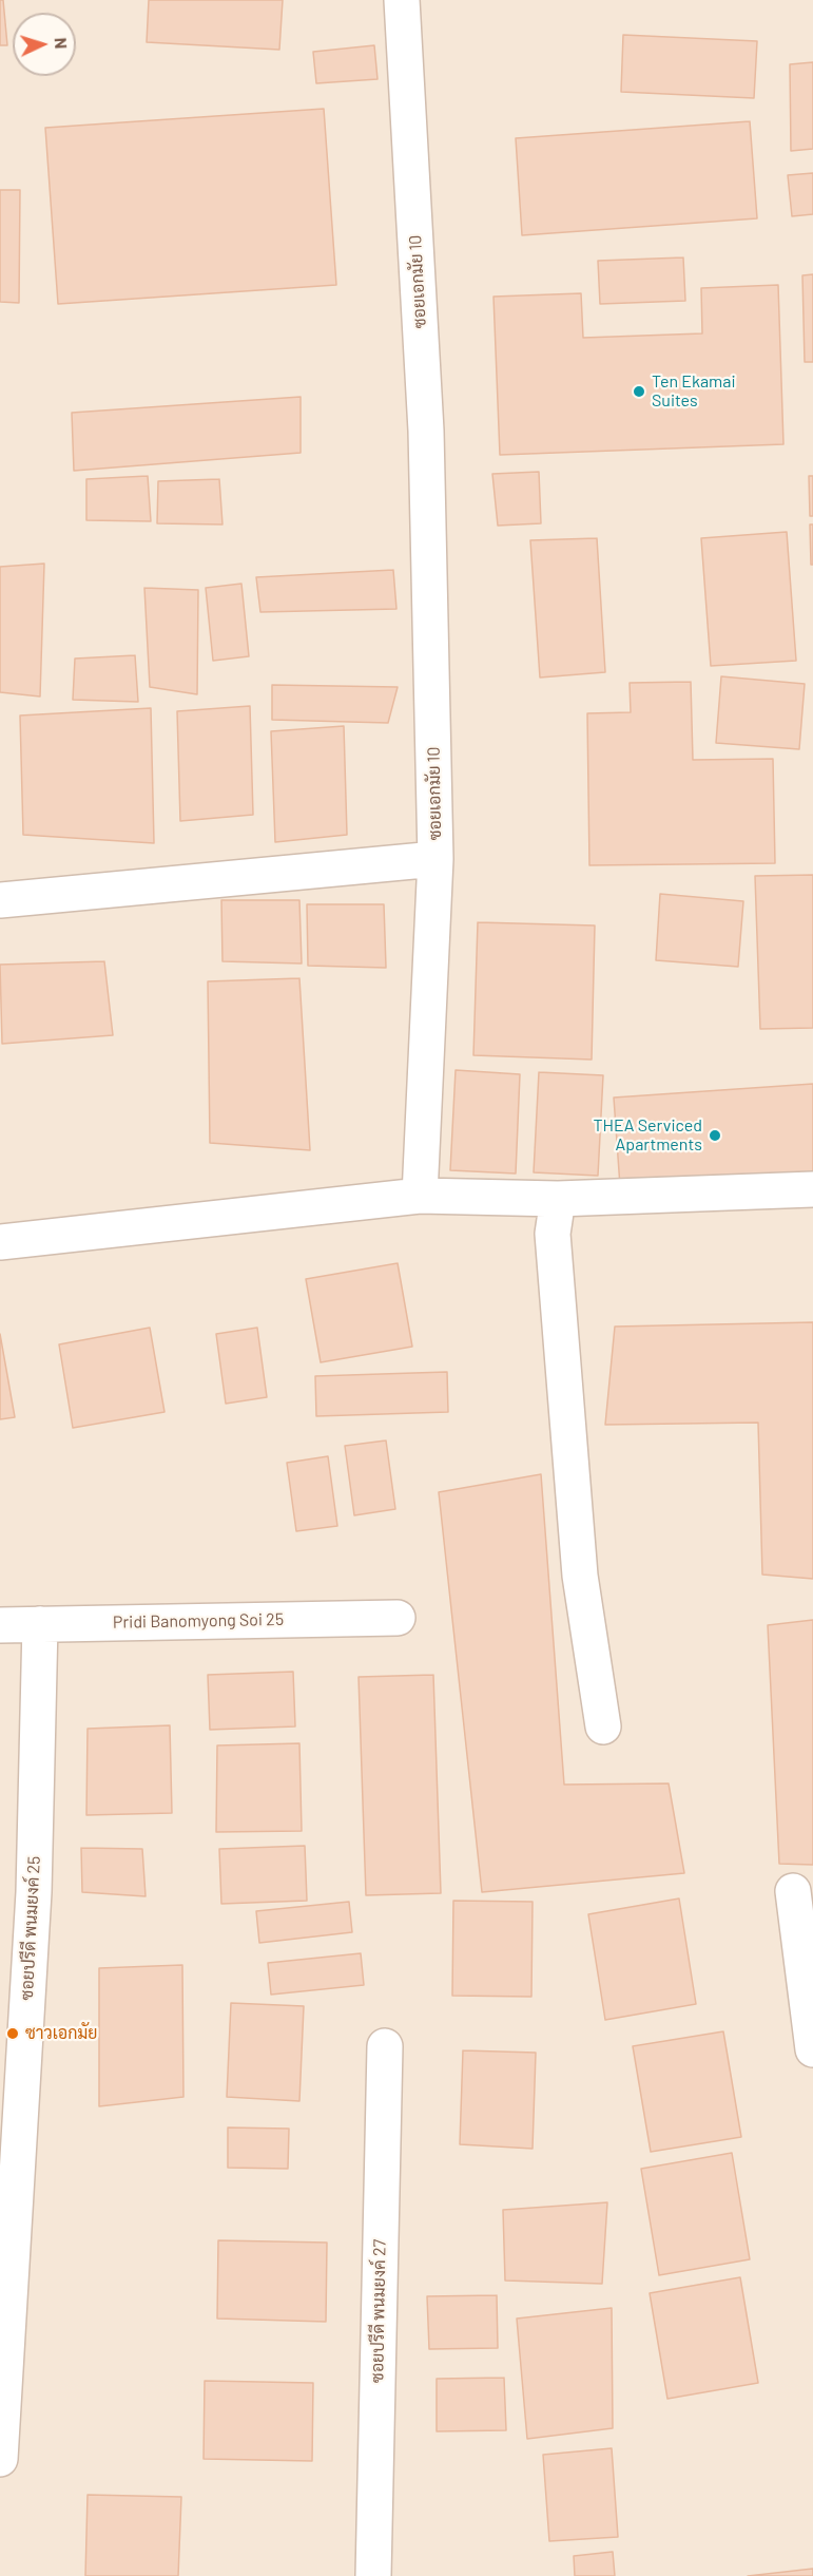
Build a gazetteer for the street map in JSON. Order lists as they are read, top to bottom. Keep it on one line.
{"streets":{"street":["ซอยเอกมัย 10","Pridi Banomyong Soi 25","ซอยปรีดี พนมยงค์ 25","ซอยปรีดี พนมยงค์ 27"]},"crossings":[["Pridi Banomyong Soi 25","ซอยปรีดี พนมยงค์ 25"]],"places":["Ten Ekamai Suites","THEA Serviced Apartments","ซาวเอกมัย"],"north":"right"}
